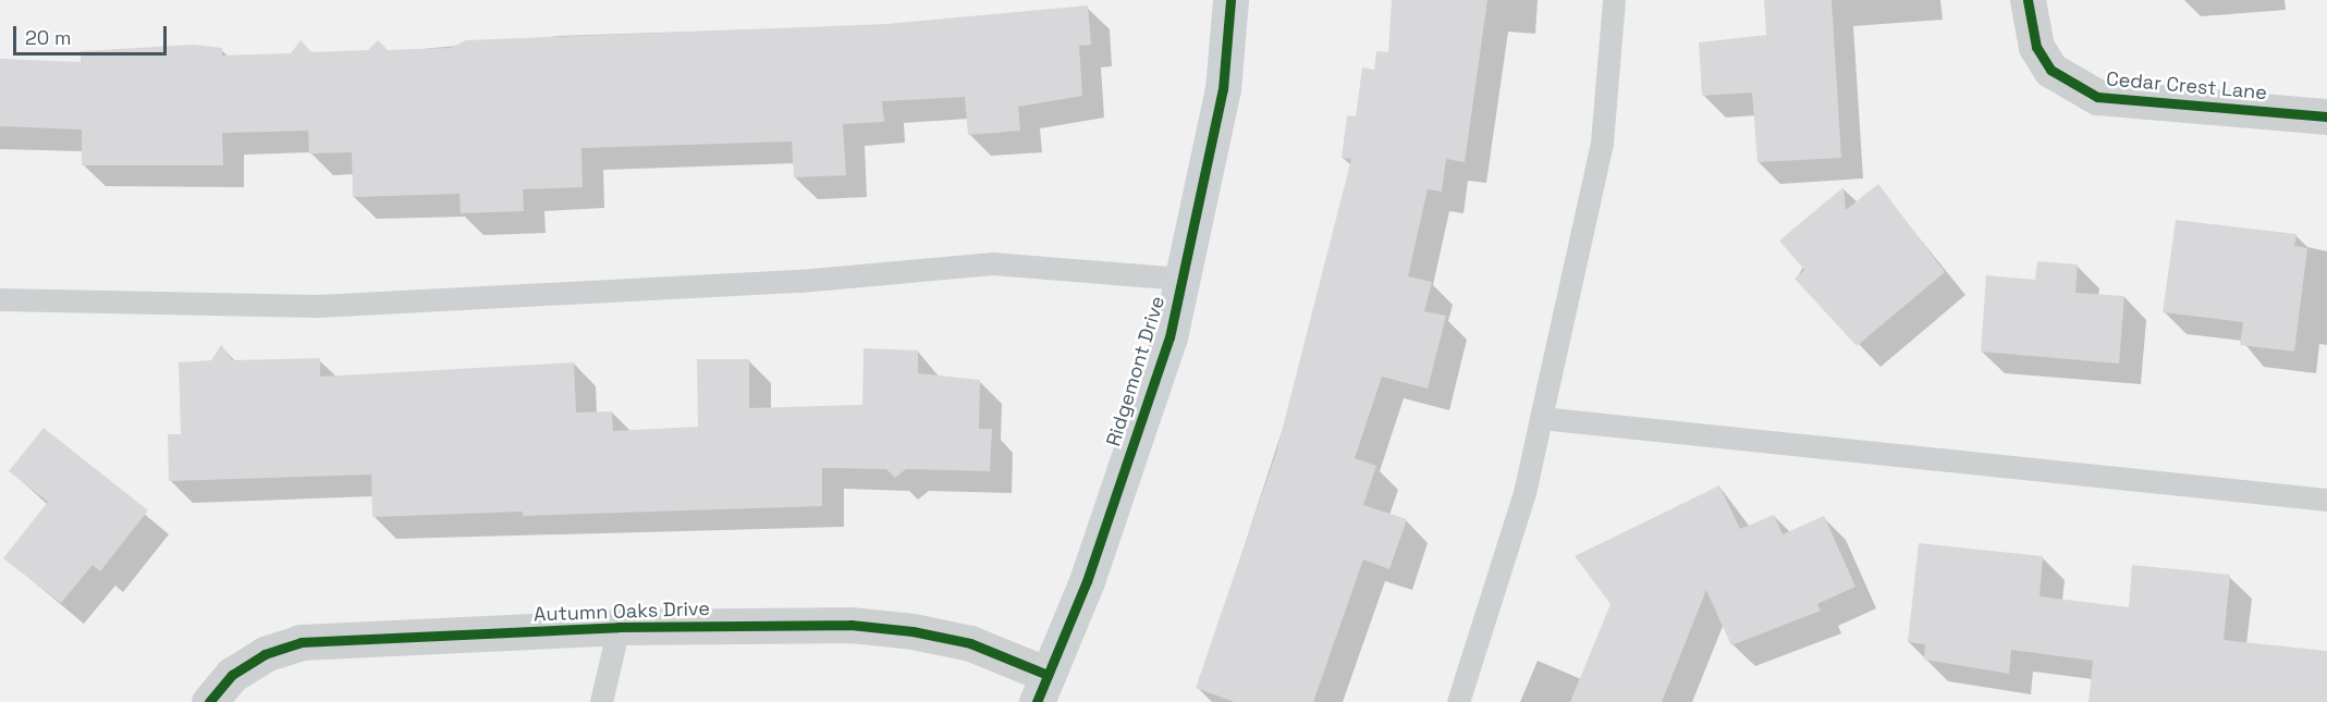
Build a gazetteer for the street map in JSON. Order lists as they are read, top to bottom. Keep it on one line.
{"streets":{"street":["Cedar Crest Lane","Ridgemont Drive","Autumn Oaks Drive"]},"crossings":[["Ridgemont Drive","Autumn Oaks Drive"]],"scale_bar":"20 m"}
